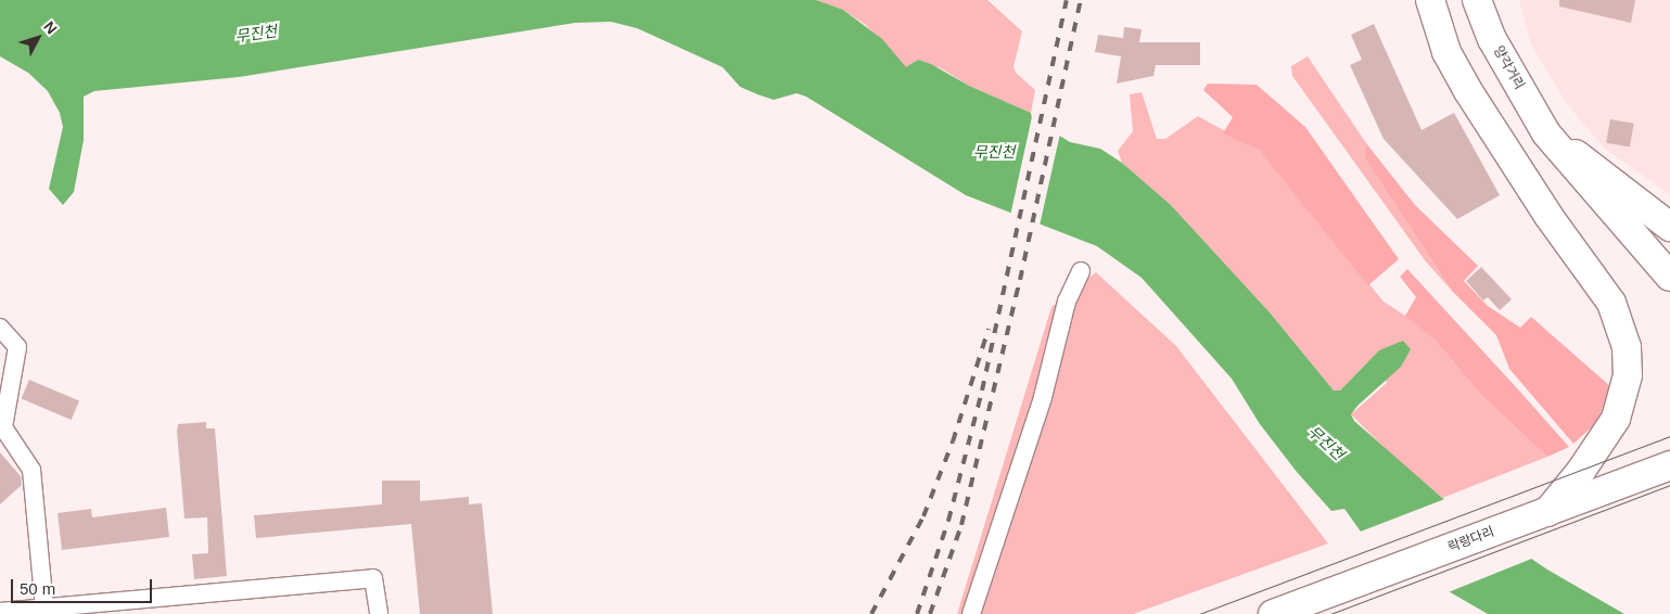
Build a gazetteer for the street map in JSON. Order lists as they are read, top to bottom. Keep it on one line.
{"streets":{"main road":["양각거리","락랑다리"]},"water":["무진천"],"scale_bar":"50 m","north":"top right"}
